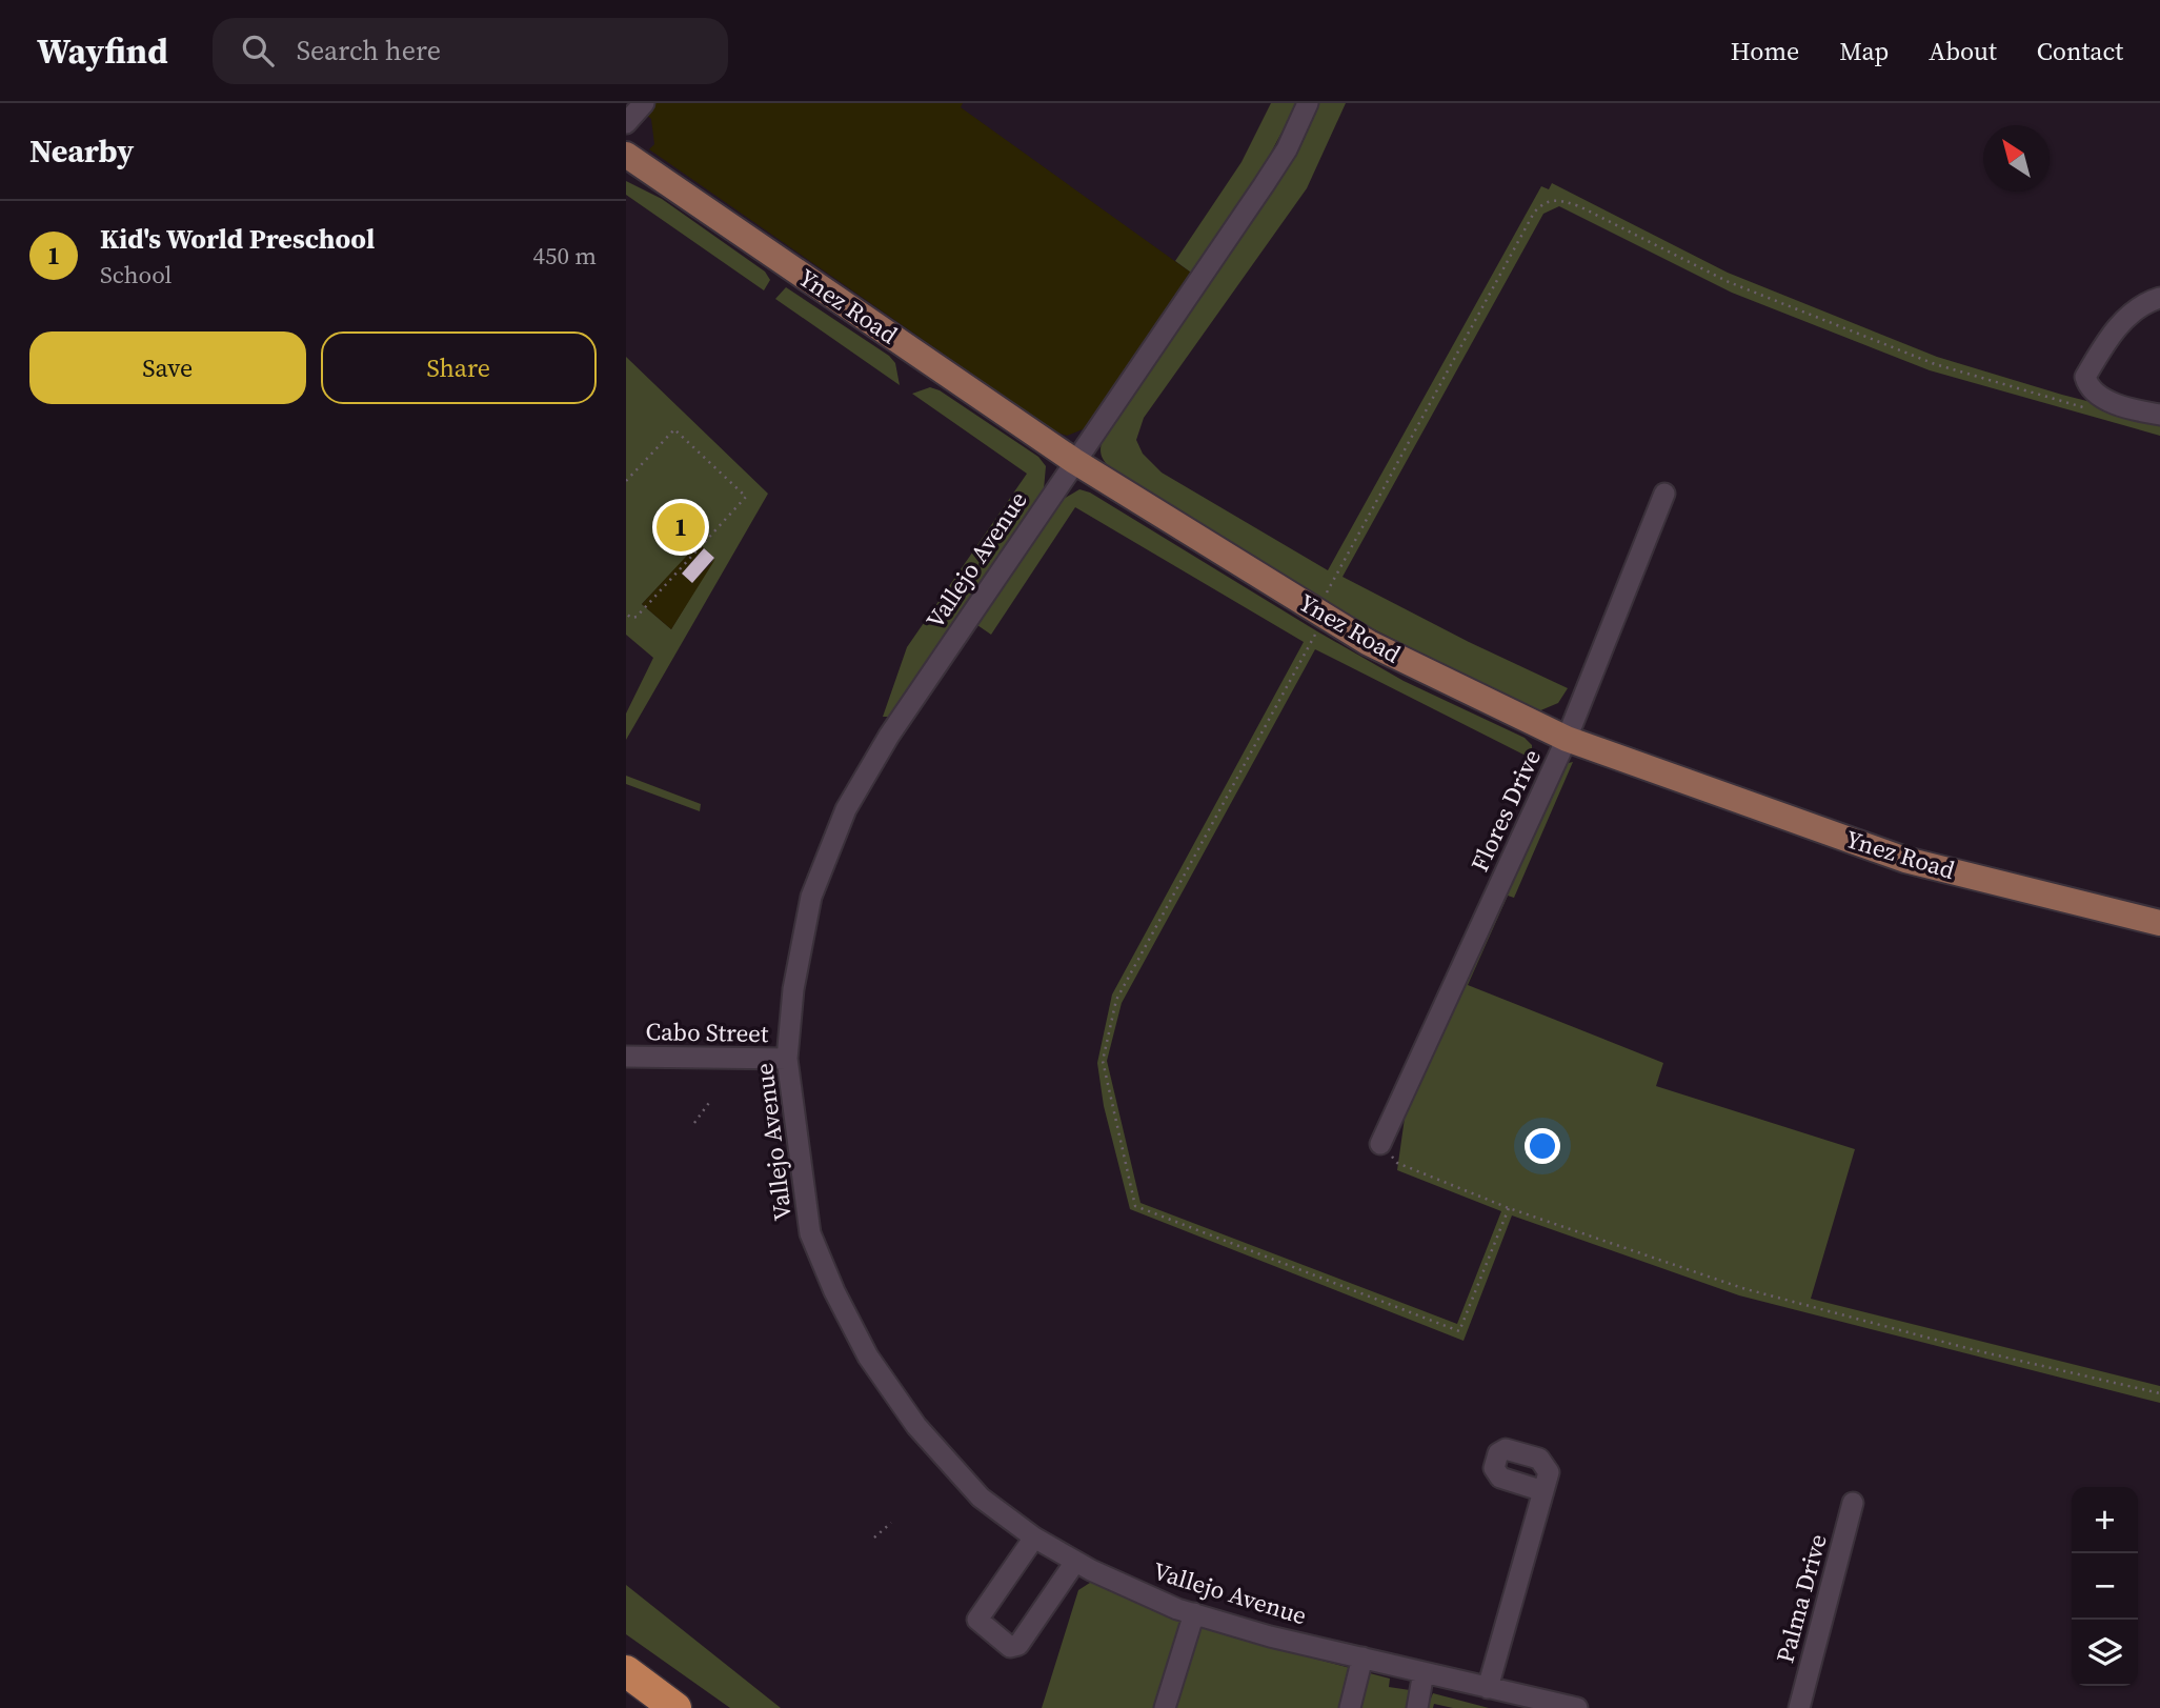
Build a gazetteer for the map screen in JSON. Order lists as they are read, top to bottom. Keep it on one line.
{"streets":{"main road":["Ynez Road"],"street":["Vallejo Avenue","Flores Drive","Cabo Street","Palma Drive"]},"crossings":[["Ynez Road","Vallejo Avenue"],["Ynez Road","Flores Drive"],["Vallejo Avenue","Cabo Street"]],"north":"top left","page":{"header":"Wayfind","search":"Search here","nav":["Home","Map","About","Contact"],"heading":"Nearby","list":[{"mark":"1","name":"Kid's World Preschool","note":"School","value":"450 m"}],"buttons":["Save","Share"],"pins":"1","map_buttons":["+","−"]}}
